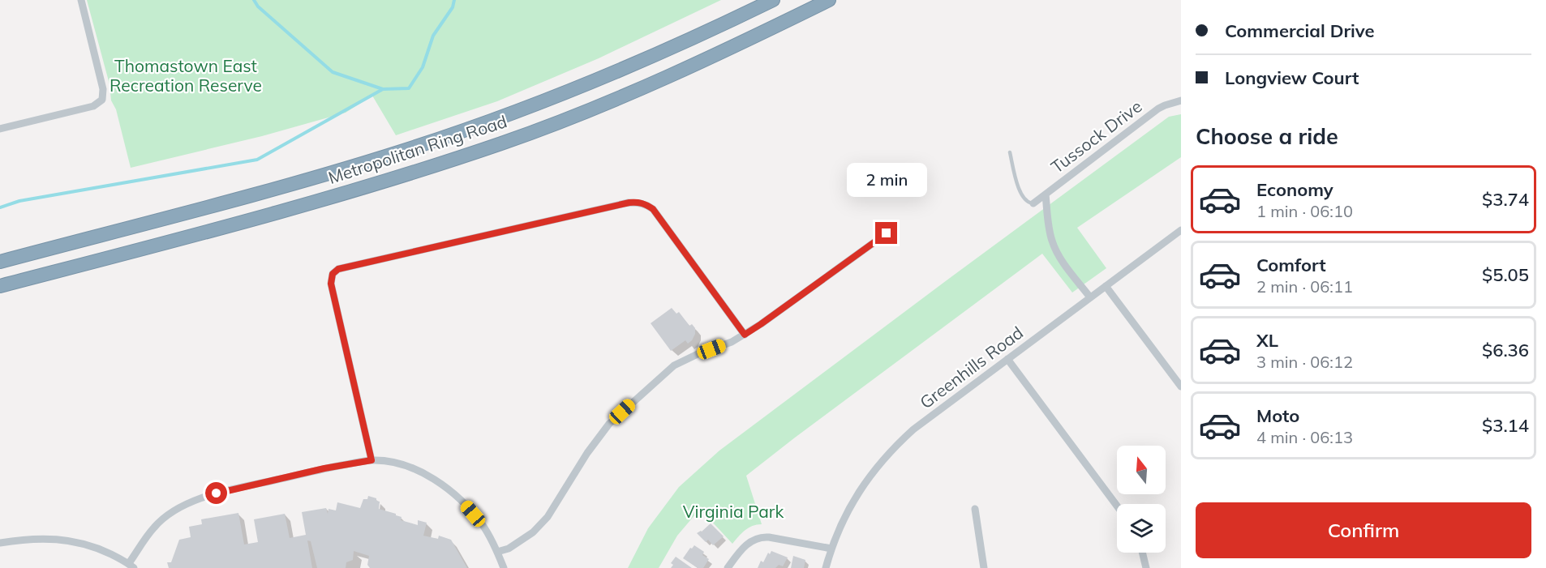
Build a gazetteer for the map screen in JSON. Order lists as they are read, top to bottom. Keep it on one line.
{"streets":{"highway":["Metropolitan Ring Road"],"street":["Tussock Drive","Greenhills Road"]},"parks":["Thomastown East Recreation Reserve","Virginia Park"],"north":"top","page":{"banner":["Commercial Drive","Longview Court"],"heading":"Choose a ride","bubble":"2 min","list":[{"name":"Economy","note":"1 min · 06:10","value":"$3.74"},{"name":"Comfort","note":"2 min · 06:11","value":"$5.05"},{"name":"XL","note":"3 min · 06:12","value":"$6.36"},{"name":"Moto","note":"4 min · 06:13","value":"$3.14"}],"buttons":"Confirm"}}
